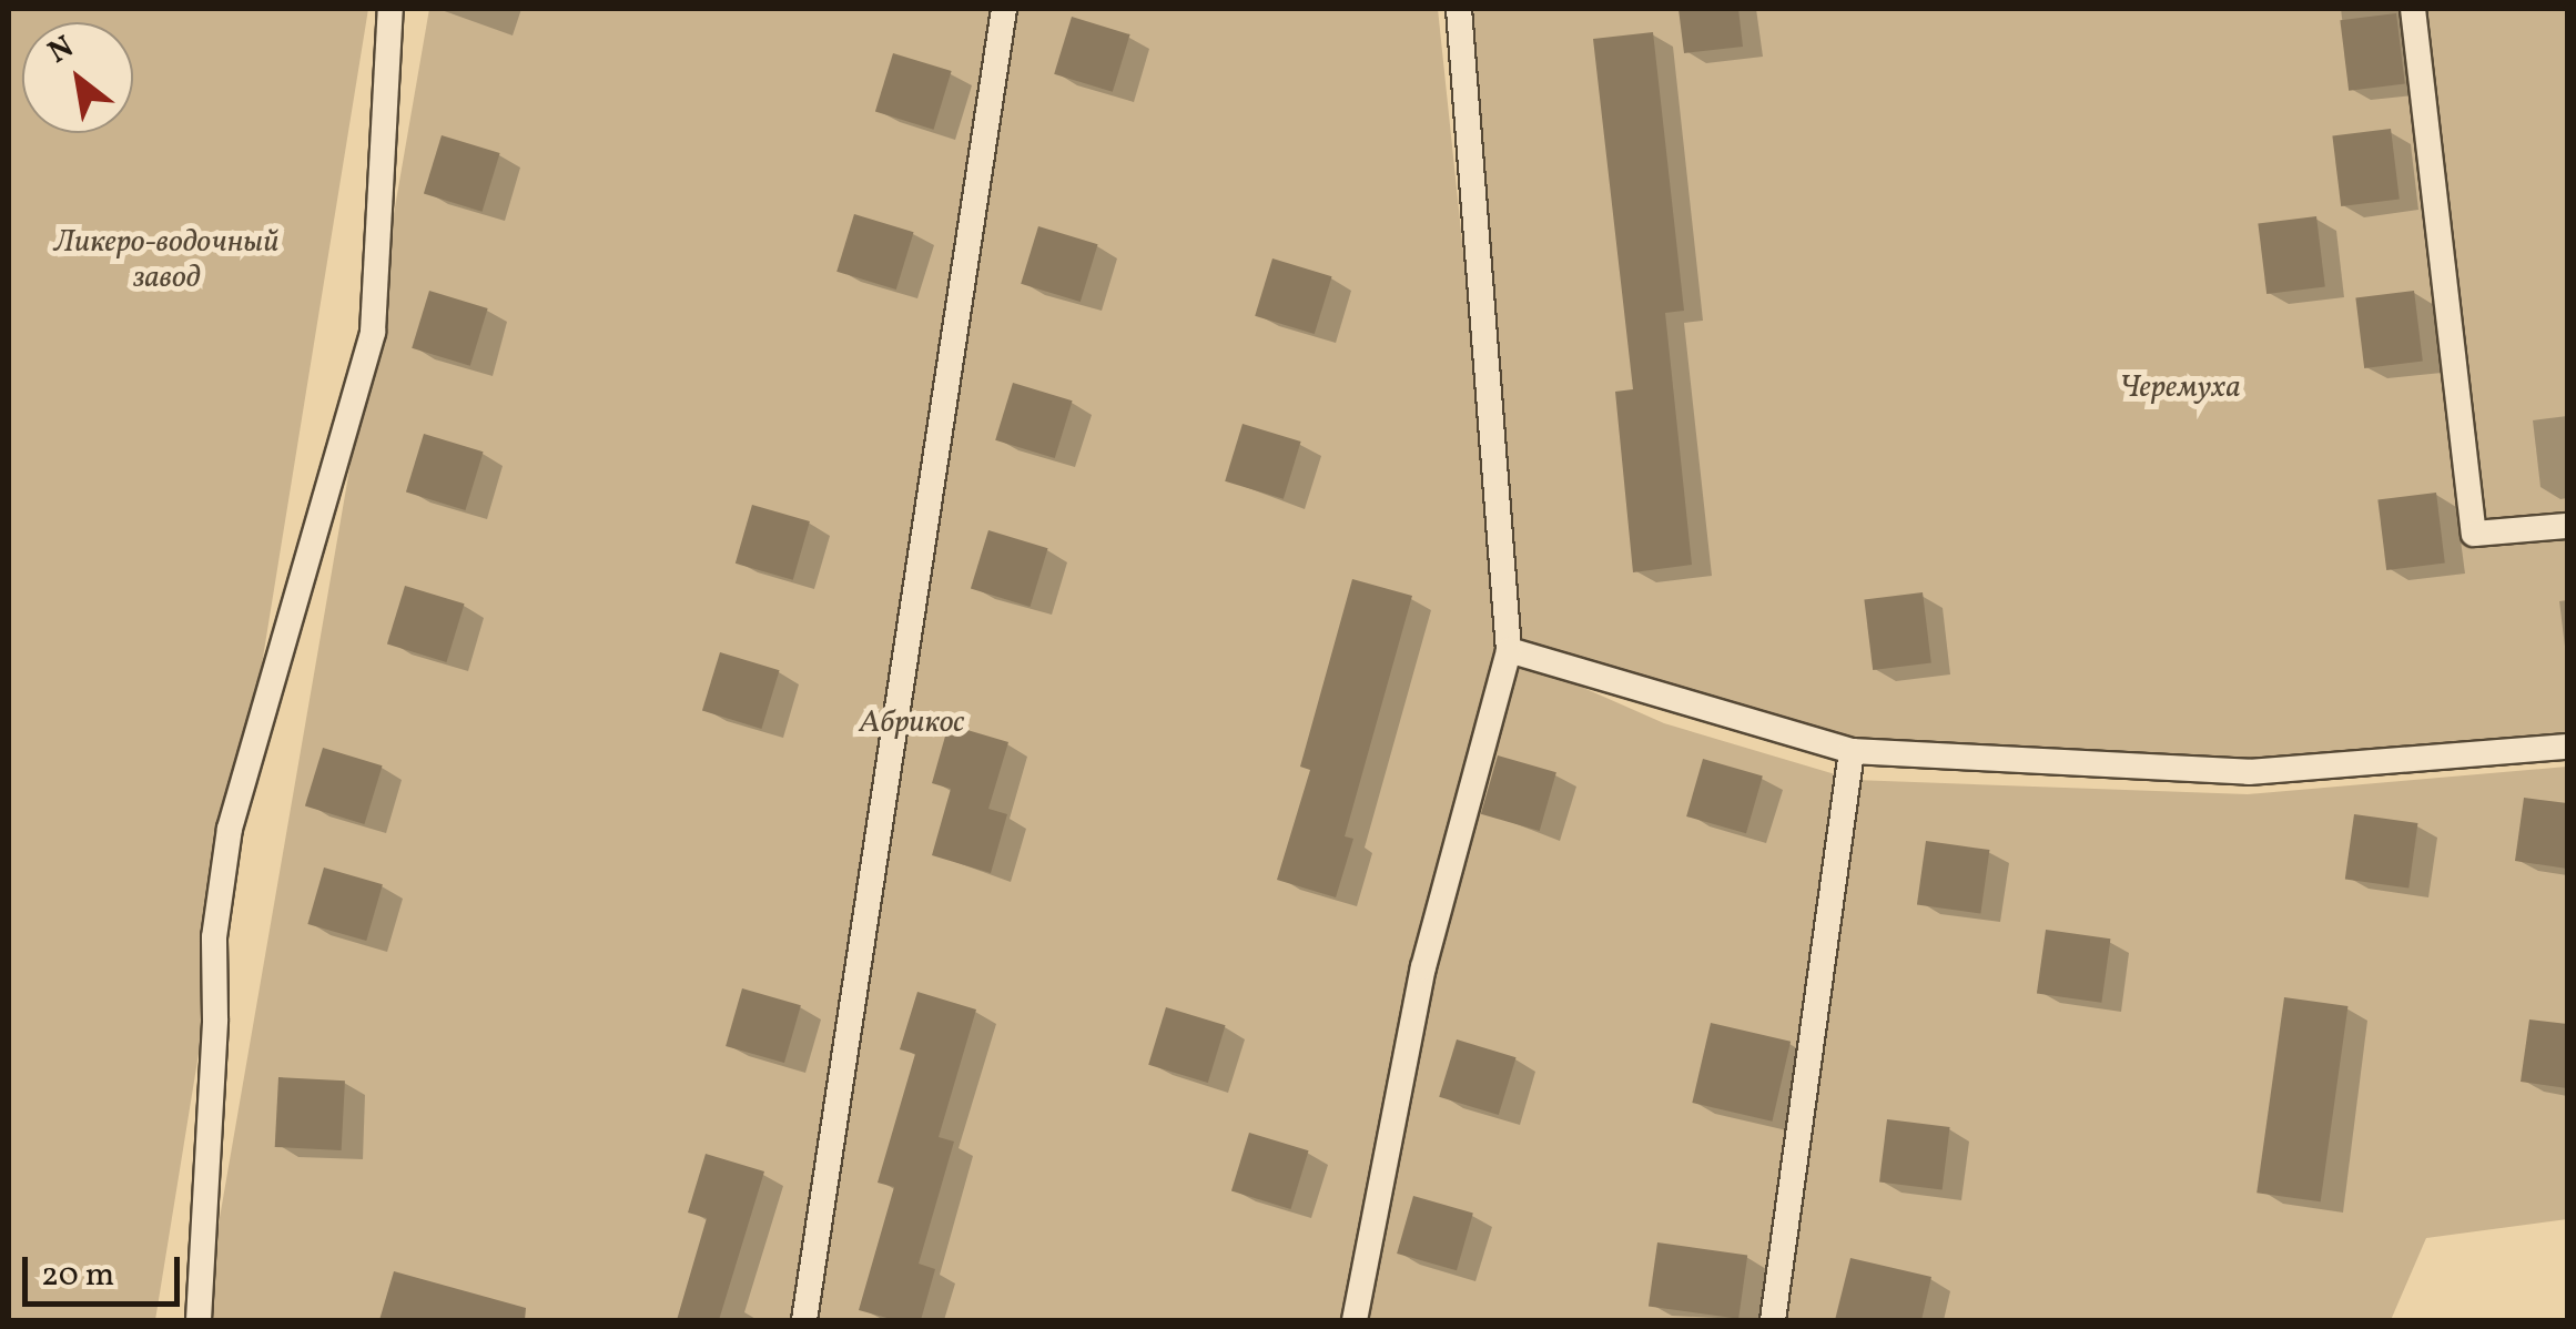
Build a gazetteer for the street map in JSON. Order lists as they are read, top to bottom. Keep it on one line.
{"parks":["Ликеро-водочный завод","Черемуха","Абрикос"],"scale_bar":"20 m","north":"top left"}
